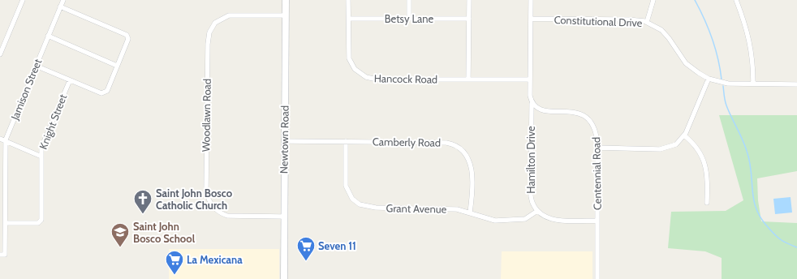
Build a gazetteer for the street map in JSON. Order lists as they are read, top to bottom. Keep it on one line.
{"streets":{"street":["Betsy Lane","Constitutional Drive","Hancock Road","Jamison Street","Woodlawn Road","Knight Street","Newtown Road","Camberly Road","Hamilton Drive","Centennial Road","Grant Avenue"]},"crossings":[["Betsy Lane","Hancock Road"],["Jamison Street","Knight Street"],["Woodlawn Road","Newtown Road"],["Newtown Road","Camberly Road"],["Camberly Road","Grant Avenue"],["Hamilton Drive","Centennial Road"],["Hamilton Drive","Grant Avenue"]],"places":{"church":["Saint John Bosco Catholic Church"],"school or university":["Saint John Bosco School"],"supermarket":["Seven 11","La Mexicana"]}}
